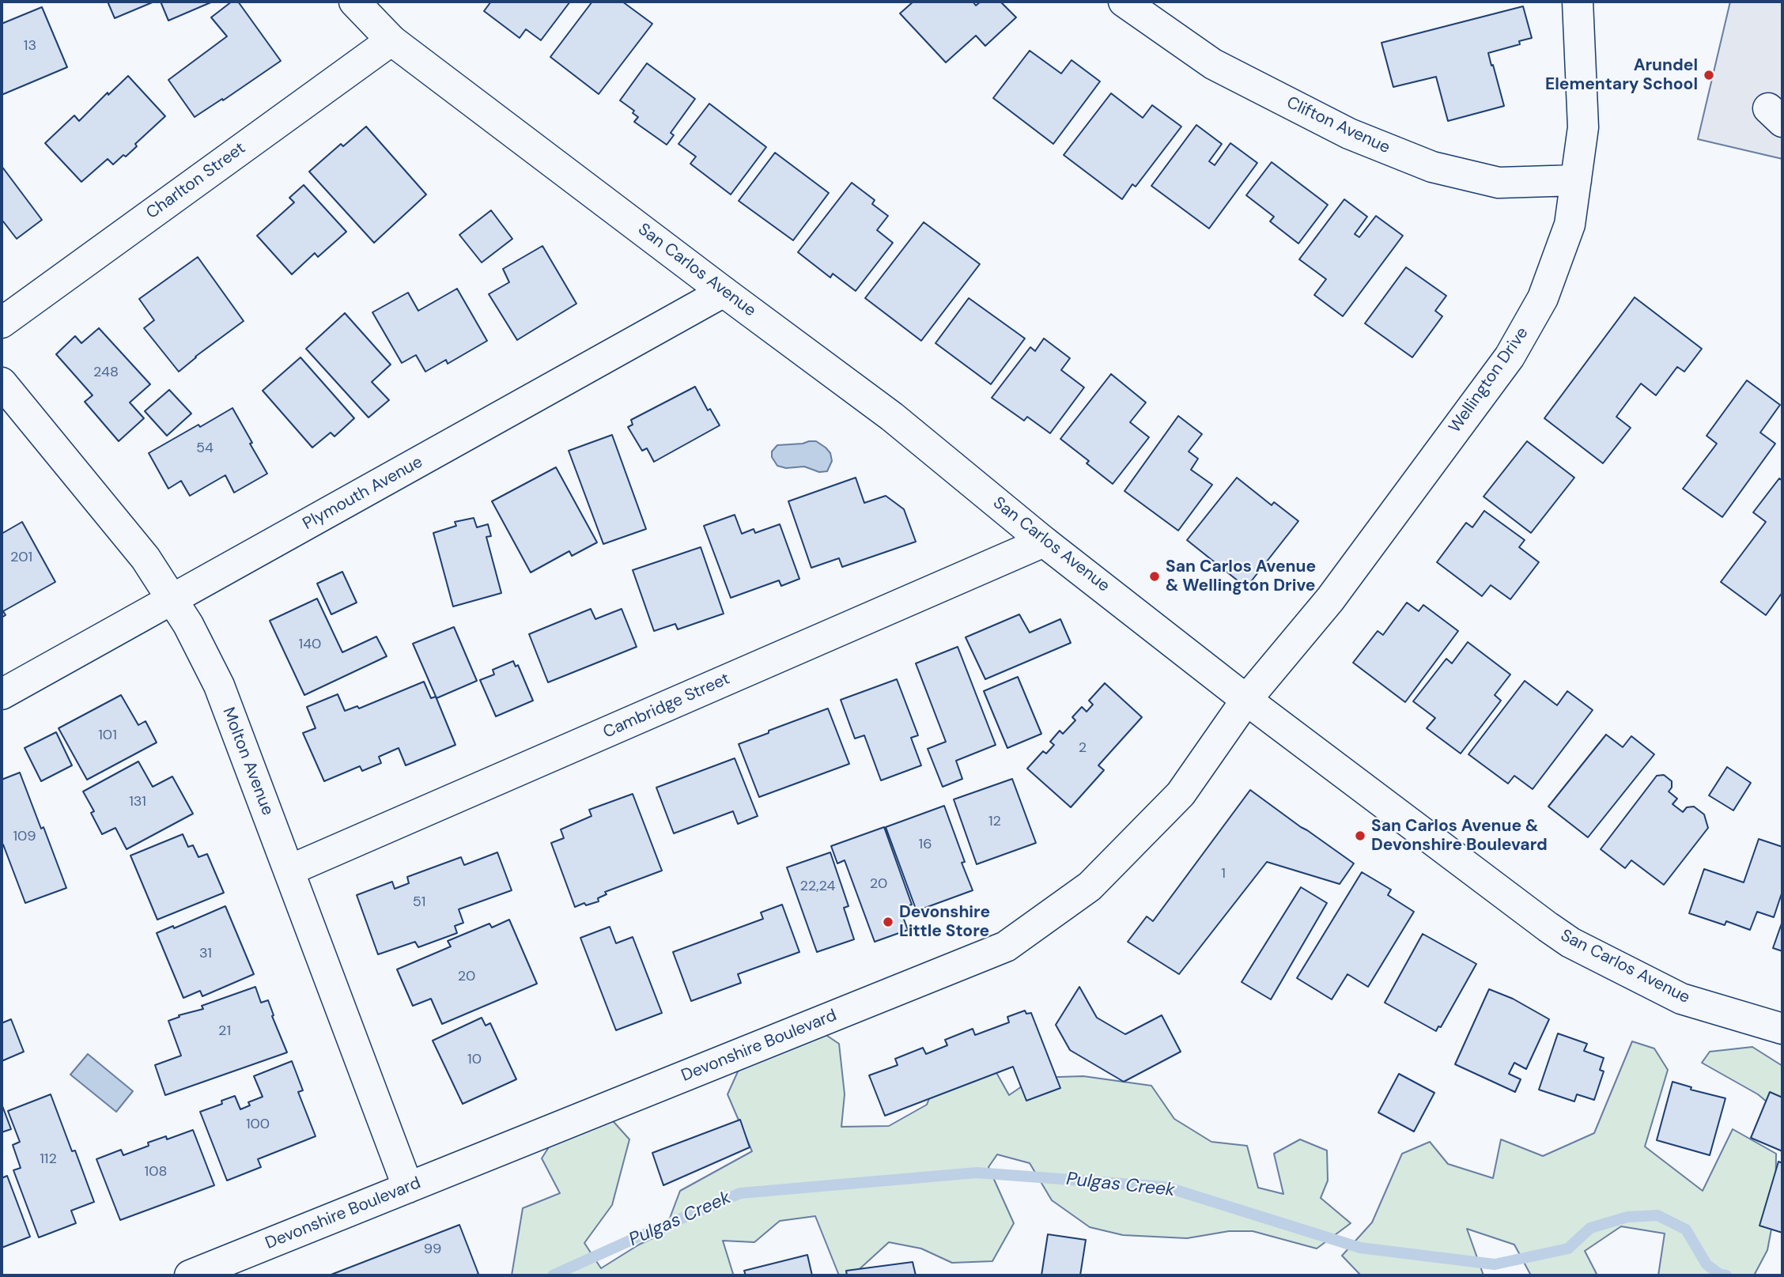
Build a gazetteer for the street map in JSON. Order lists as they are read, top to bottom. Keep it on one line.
{"streets":{"street":["Clifton Avenue","Charlton Street","San Carlos Avenue","Wellington Drive","Plymouth Avenue","Cambridge Street","Molton Avenue","Devonshire Boulevard"]},"crossings":[["Clifton Avenue","Wellington Drive"],["Charlton Street","San Carlos Avenue"],["San Carlos Avenue","Wellington Drive"],["San Carlos Avenue","Plymouth Avenue"],["San Carlos Avenue","Cambridge Street"],["San Carlos Avenue","Devonshire Boulevard"],["Wellington Drive","Devonshire Boulevard"],["Plymouth Avenue","Molton Avenue"],["Cambridge Street","Molton Avenue"],["Molton Avenue","Devonshire Boulevard"]],"water":["Pulgas Creek"],"places":["Arundel Elementary School","San Carlos Avenue & Wellington Drive","San Carlos Avenue & Devonshire Boulevard","Devonshire Little Store"],"house_numbers":["13","248","54","201","140","101","2","131","12","109","16","1","20","22,24","51","31","20","21","10","100","112","108","99"]}
